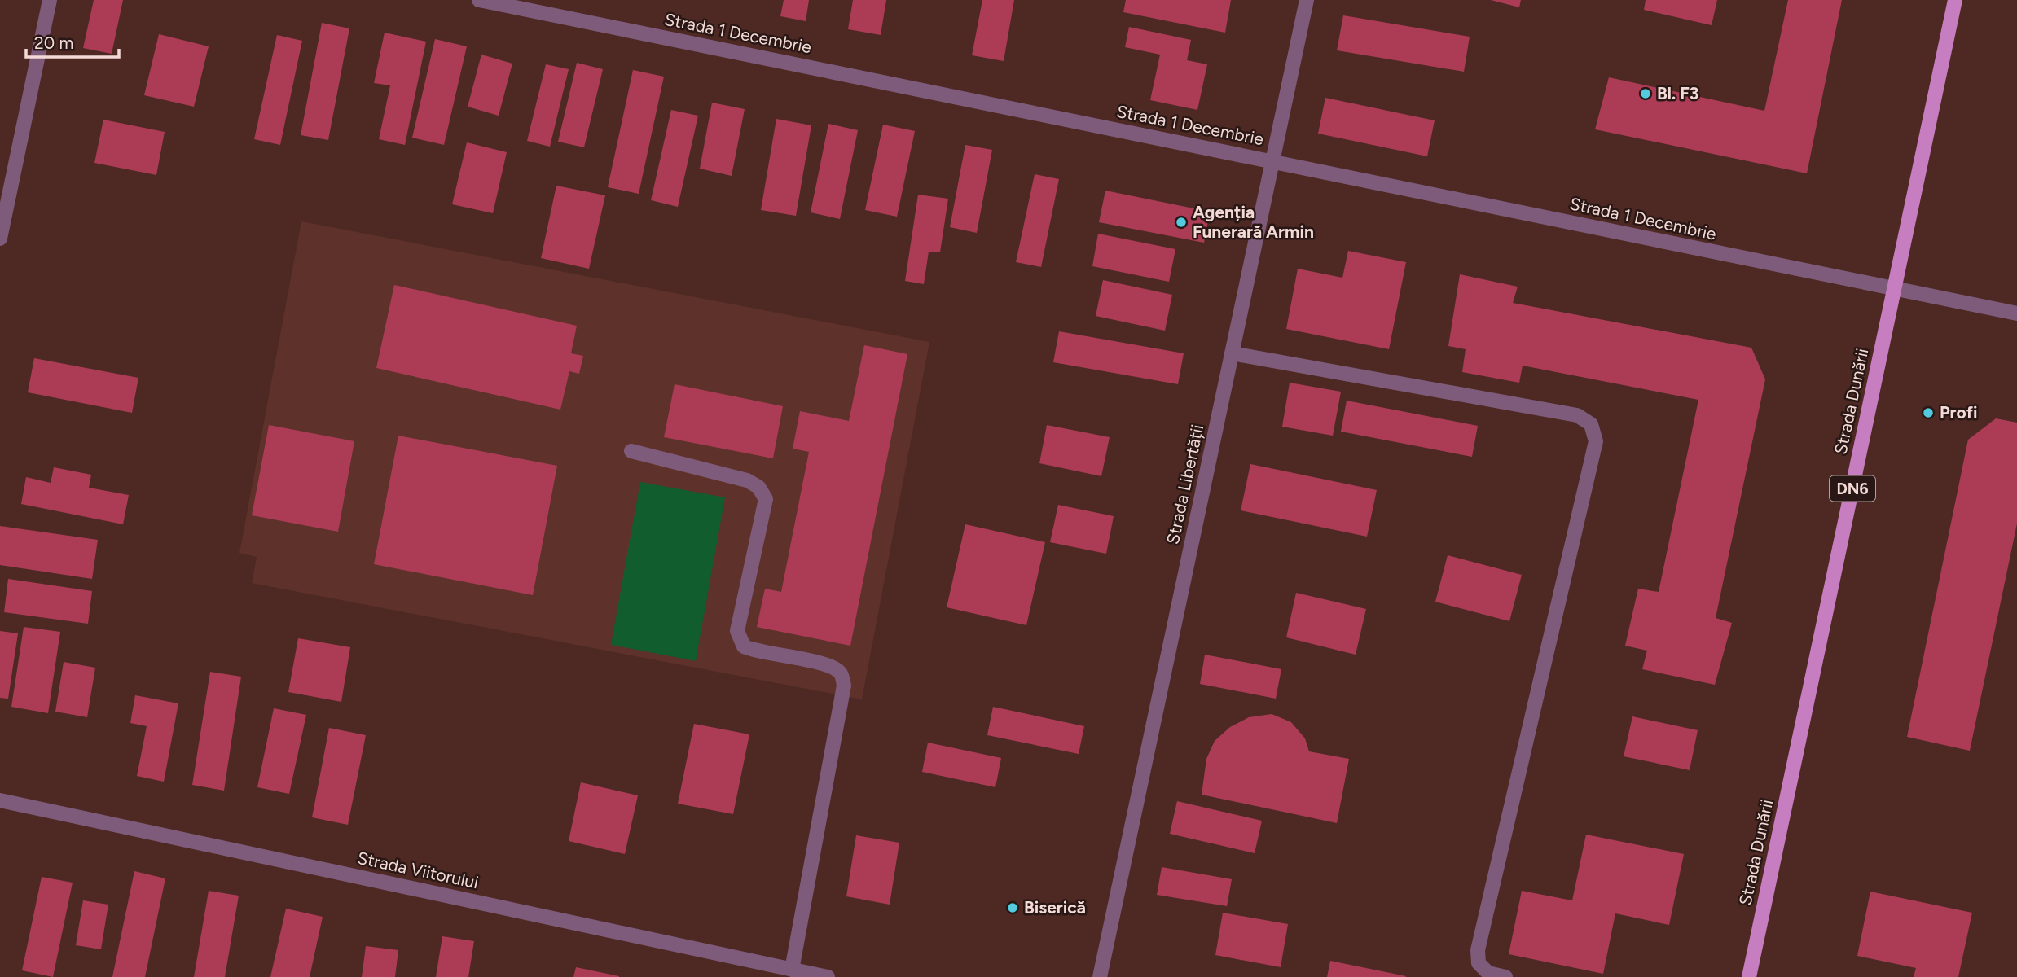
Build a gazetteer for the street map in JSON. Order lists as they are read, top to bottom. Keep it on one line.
{"streets":{"main road":["Strada Dunării","DN6"],"street":["Strada 1 Decembrie","Strada Libertății","Strada Viitorului"]},"crossings":[["Strada 1 Decembrie","Strada Dunării"],["Strada 1 Decembrie","Strada Libertății"]],"places":["Bl. F3","Agenția Funerară Armin","Profi","Biserică"],"scale_bar":"20 m"}
